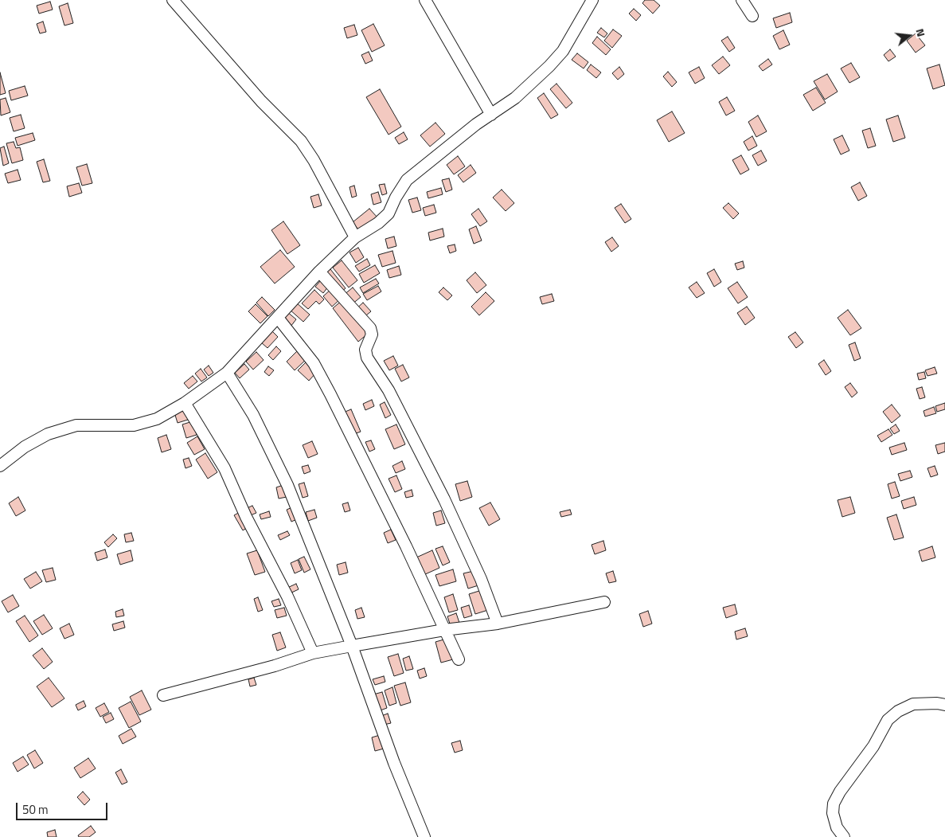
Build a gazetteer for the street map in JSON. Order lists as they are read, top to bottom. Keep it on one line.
{"scale_bar":"50 m","north":"right"}
